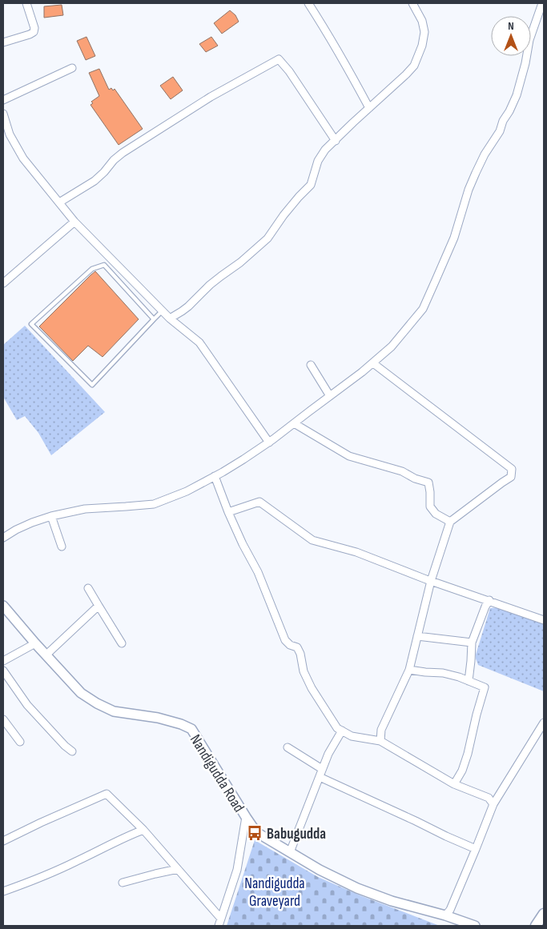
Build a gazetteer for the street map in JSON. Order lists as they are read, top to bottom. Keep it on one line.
{"streets":{"street":["Nandigudda Road"]},"parks":["Nandigudda Graveyard"],"places":{"bus stop":["Babugudda"]},"north":"top"}
